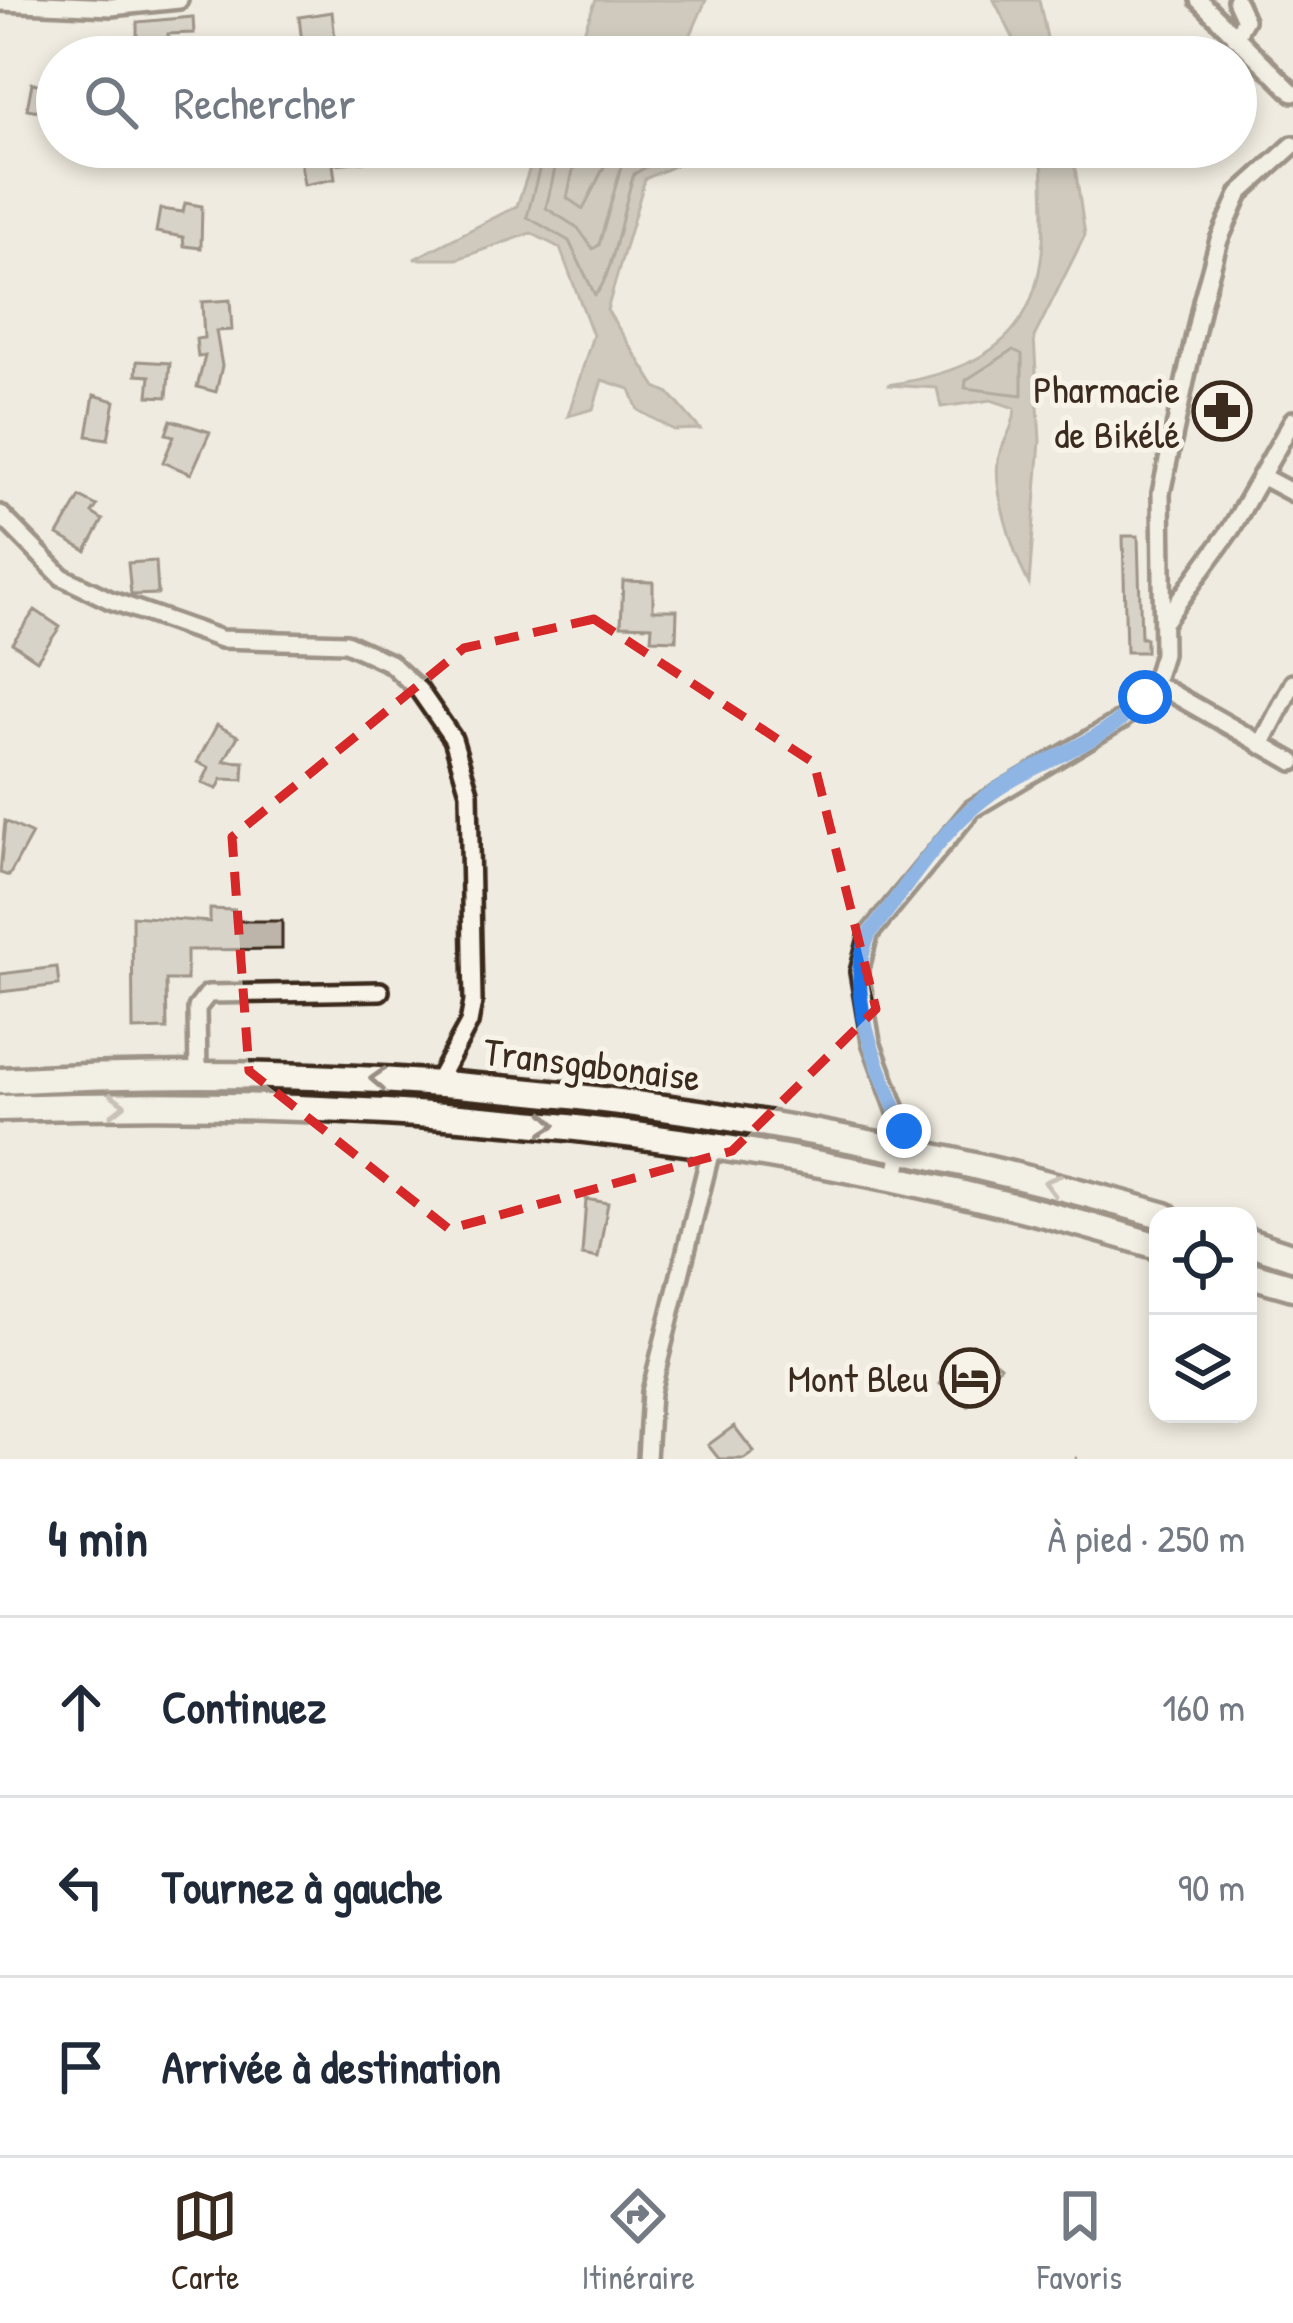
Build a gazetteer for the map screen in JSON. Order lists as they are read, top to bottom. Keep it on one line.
{"streets":{"highway":["Transgabonaise"]},"places":{"pharmacy":["Pharmacie de Bikélé"],"hotel":["Mont Bleu"]},"page":{"search":"Rechercher","heading":["4 min","À pied · 250 m"],"list":[["Continuez","160 m"],["Tournez à gauche","90 m"],"Arrivée à destination"],"nav":["Carte","Itinéraire","Favoris"]}}
